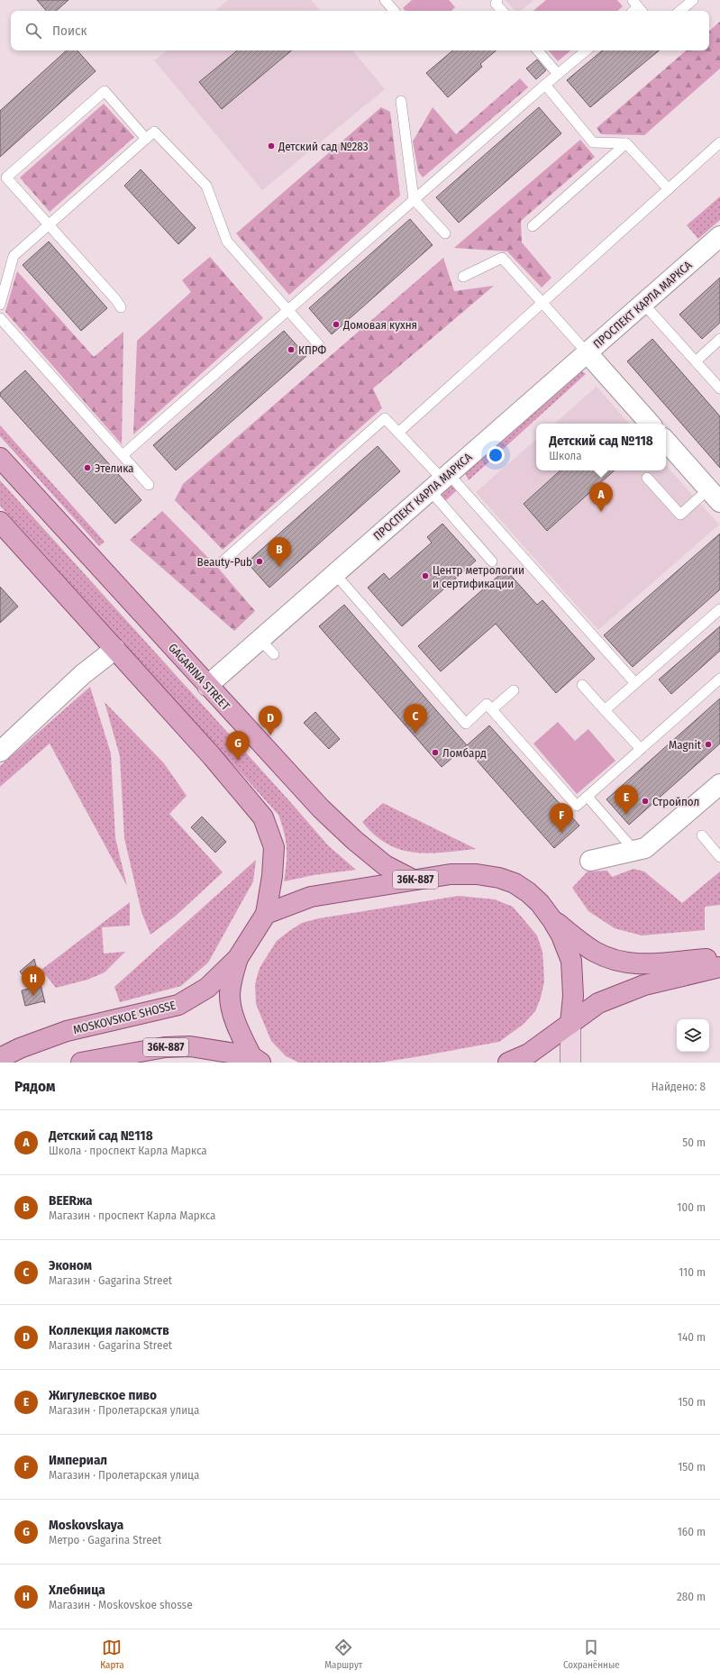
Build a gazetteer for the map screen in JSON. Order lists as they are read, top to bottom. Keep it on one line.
{"streets":{"main road":["GAGARINA STREET","36К-887","MOSKOVSKOE SHOSSE"],"street":["ПРОСПЕКТ КАРЛА МАРКСА"]},"crossings":[["ПРОСПЕКТ КАРЛА МАРКСА","GAGARINA STREET"],["GAGARINA STREET","36К-887"],["36К-887","MOSKOVSKOE SHOSSE"]],"places":["Детский сад №283","Домовая кухня","КПРФ","Этелика","Beauty-Pub","Центр метрологии и сертификации","Magnit","Ломбард","Стройпол"],"page":{"search":"Поиск","popup":["Детский сад №118","Школа"],"pins":["A","B","C","D","G","E","F","H"],"heading":["Рядом","Найдено: 8"],"list":[{"mark":"A","name":"Детский сад №118","note":"Школа · проспект Карла Маркса","value":"50 m"},{"mark":"B","name":"BEERжа","note":"Магазин · проспект Карла Маркса","value":"100 m"},{"mark":"C","name":"Эконом","note":"Магазин · Gagarina Street","value":"110 m"},{"mark":"D","name":"Коллекция лакомств","note":"Магазин · Gagarina Street","value":"140 m"},{"mark":"E","name":"Жигулевское пиво","note":"Магазин · Пролетарская улица","value":"150 m"},{"mark":"F","name":"Империал","note":"Магазин · Пролетарская улица","value":"150 m"},{"mark":"G","name":"Moskovskaya","note":"Метро · Gagarina Street","value":"160 m"},{"mark":"H","name":"Хлебница","note":"Магазин · Moskovskoe shosse","value":"280 m"}],"nav":["Карта","Маршрут","Сохранённые"]}}
